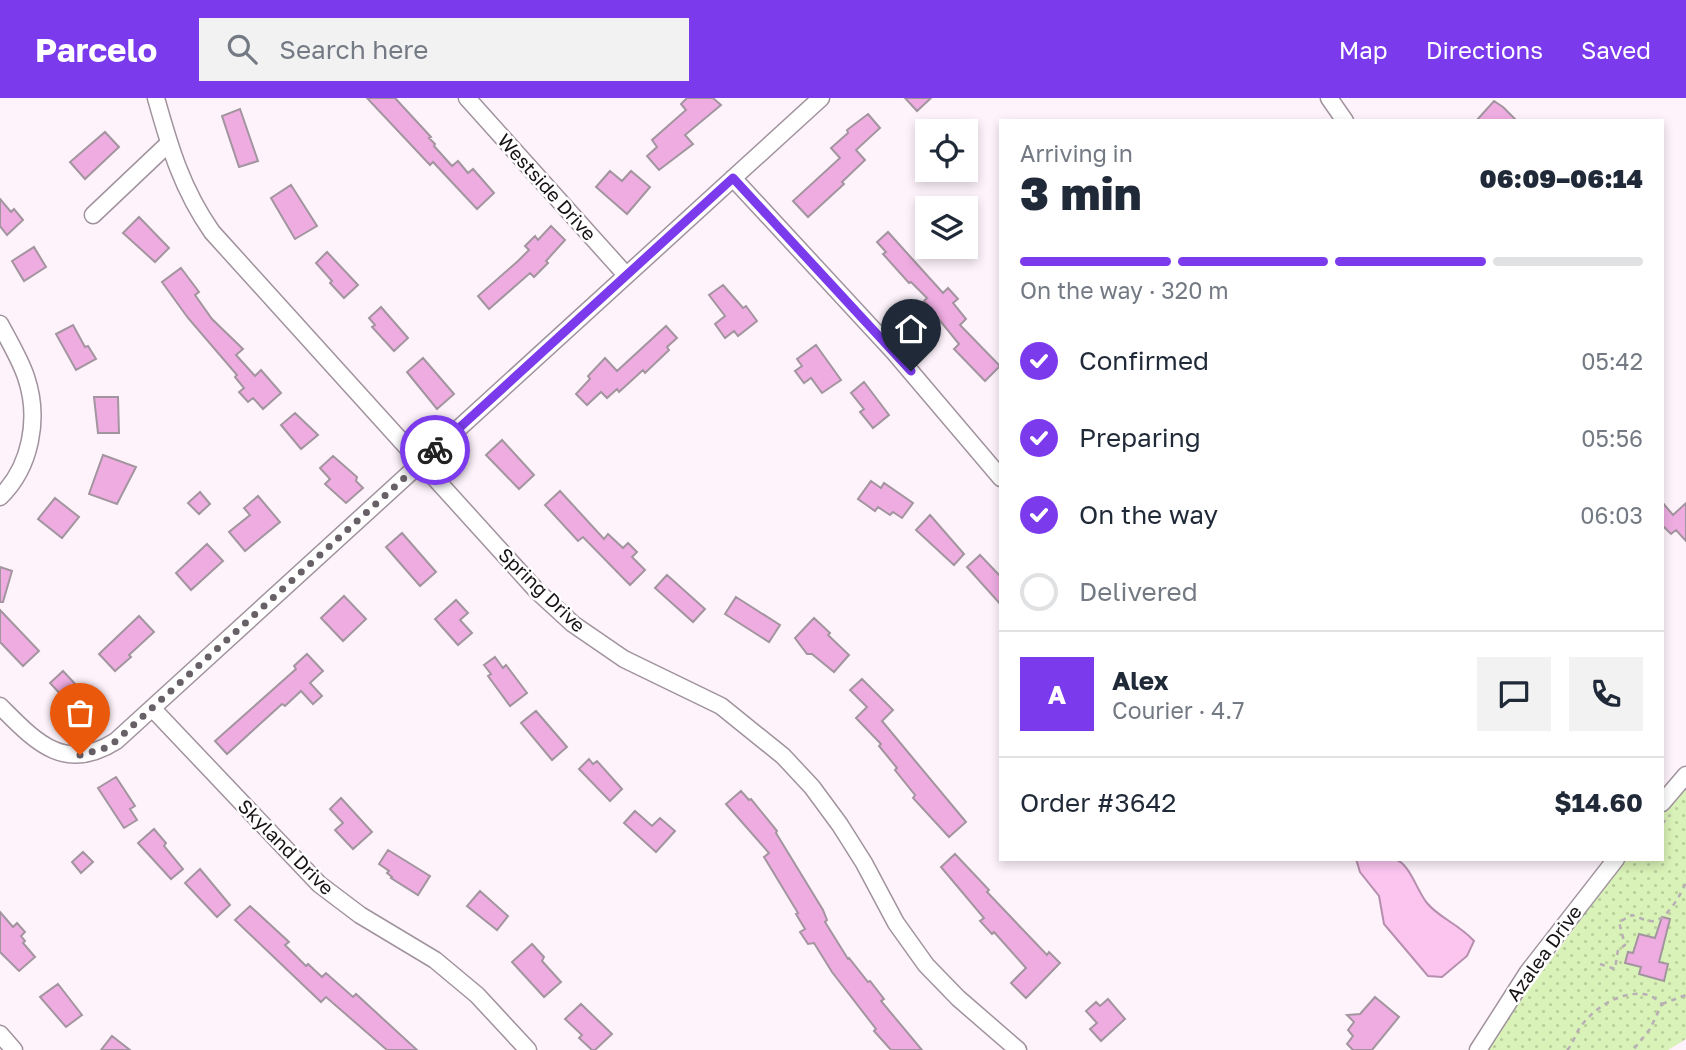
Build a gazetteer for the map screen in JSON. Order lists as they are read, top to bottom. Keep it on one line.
{"streets":{"street":["Westside Drive","Spring Drive","Skyland Drive","Azalea Drive"]},"page":{"header":"Parcelo","search":"Search here","nav":["Map","Directions","Saved"],"heading":["3 min","Arriving in","06:09–06:14"],"panel":["Alex","Courier · 4.7","Order #3642","$14.60"],"bar":"On the way · 320 m","list":[["Confirmed","05:42"],["Preparing","05:56"],["On the way","06:03"],"Delivered"],"round":"A"}}
